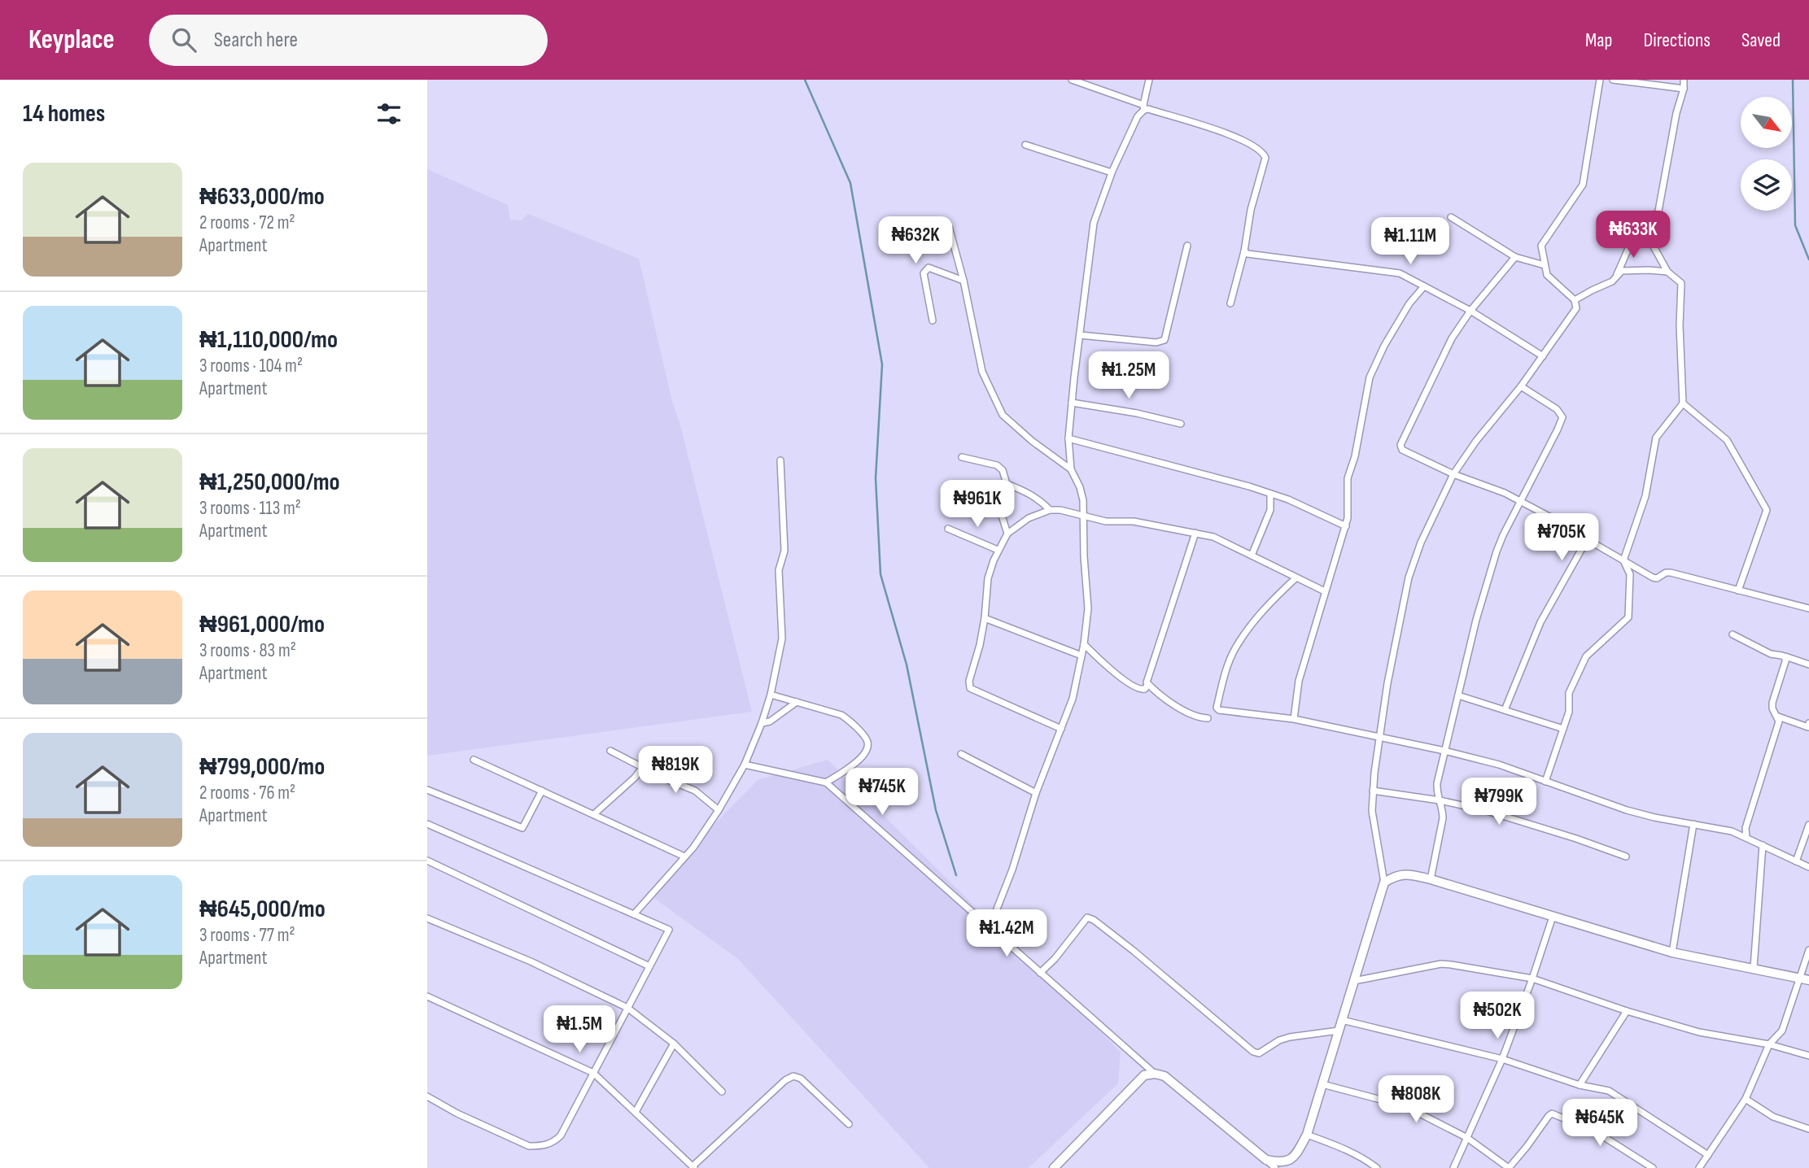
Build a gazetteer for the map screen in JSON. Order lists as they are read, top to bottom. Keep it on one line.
{"north":"bottom right","page":{"header":"Keyplace","search":"Search here","nav":["Map","Directions","Saved"],"heading":"14 homes","list":[{"name":"₦633,000/mo","note":"2 rooms · 72 m² · Apartment"},{"name":"₦1,110,000/mo","note":"3 rooms · 104 m² · Apartment"},{"name":"₦1,250,000/mo","note":"3 rooms · 113 m² · Apartment"},{"name":"₦961,000/mo","note":"3 rooms · 83 m² · Apartment"},{"name":"₦799,000/mo","note":"2 rooms · 76 m² · Apartment"},{"name":"₦645,000/mo","note":"3 rooms · 77 m² · Apartment"}],"price":["₦633K","₦632K","₦1.11M","₦1.25M","₦961K","₦705K","₦819K","₦745K","₦799K","₦1.42M","₦502K","₦1.5M","₦808K","₦645K"]}}
